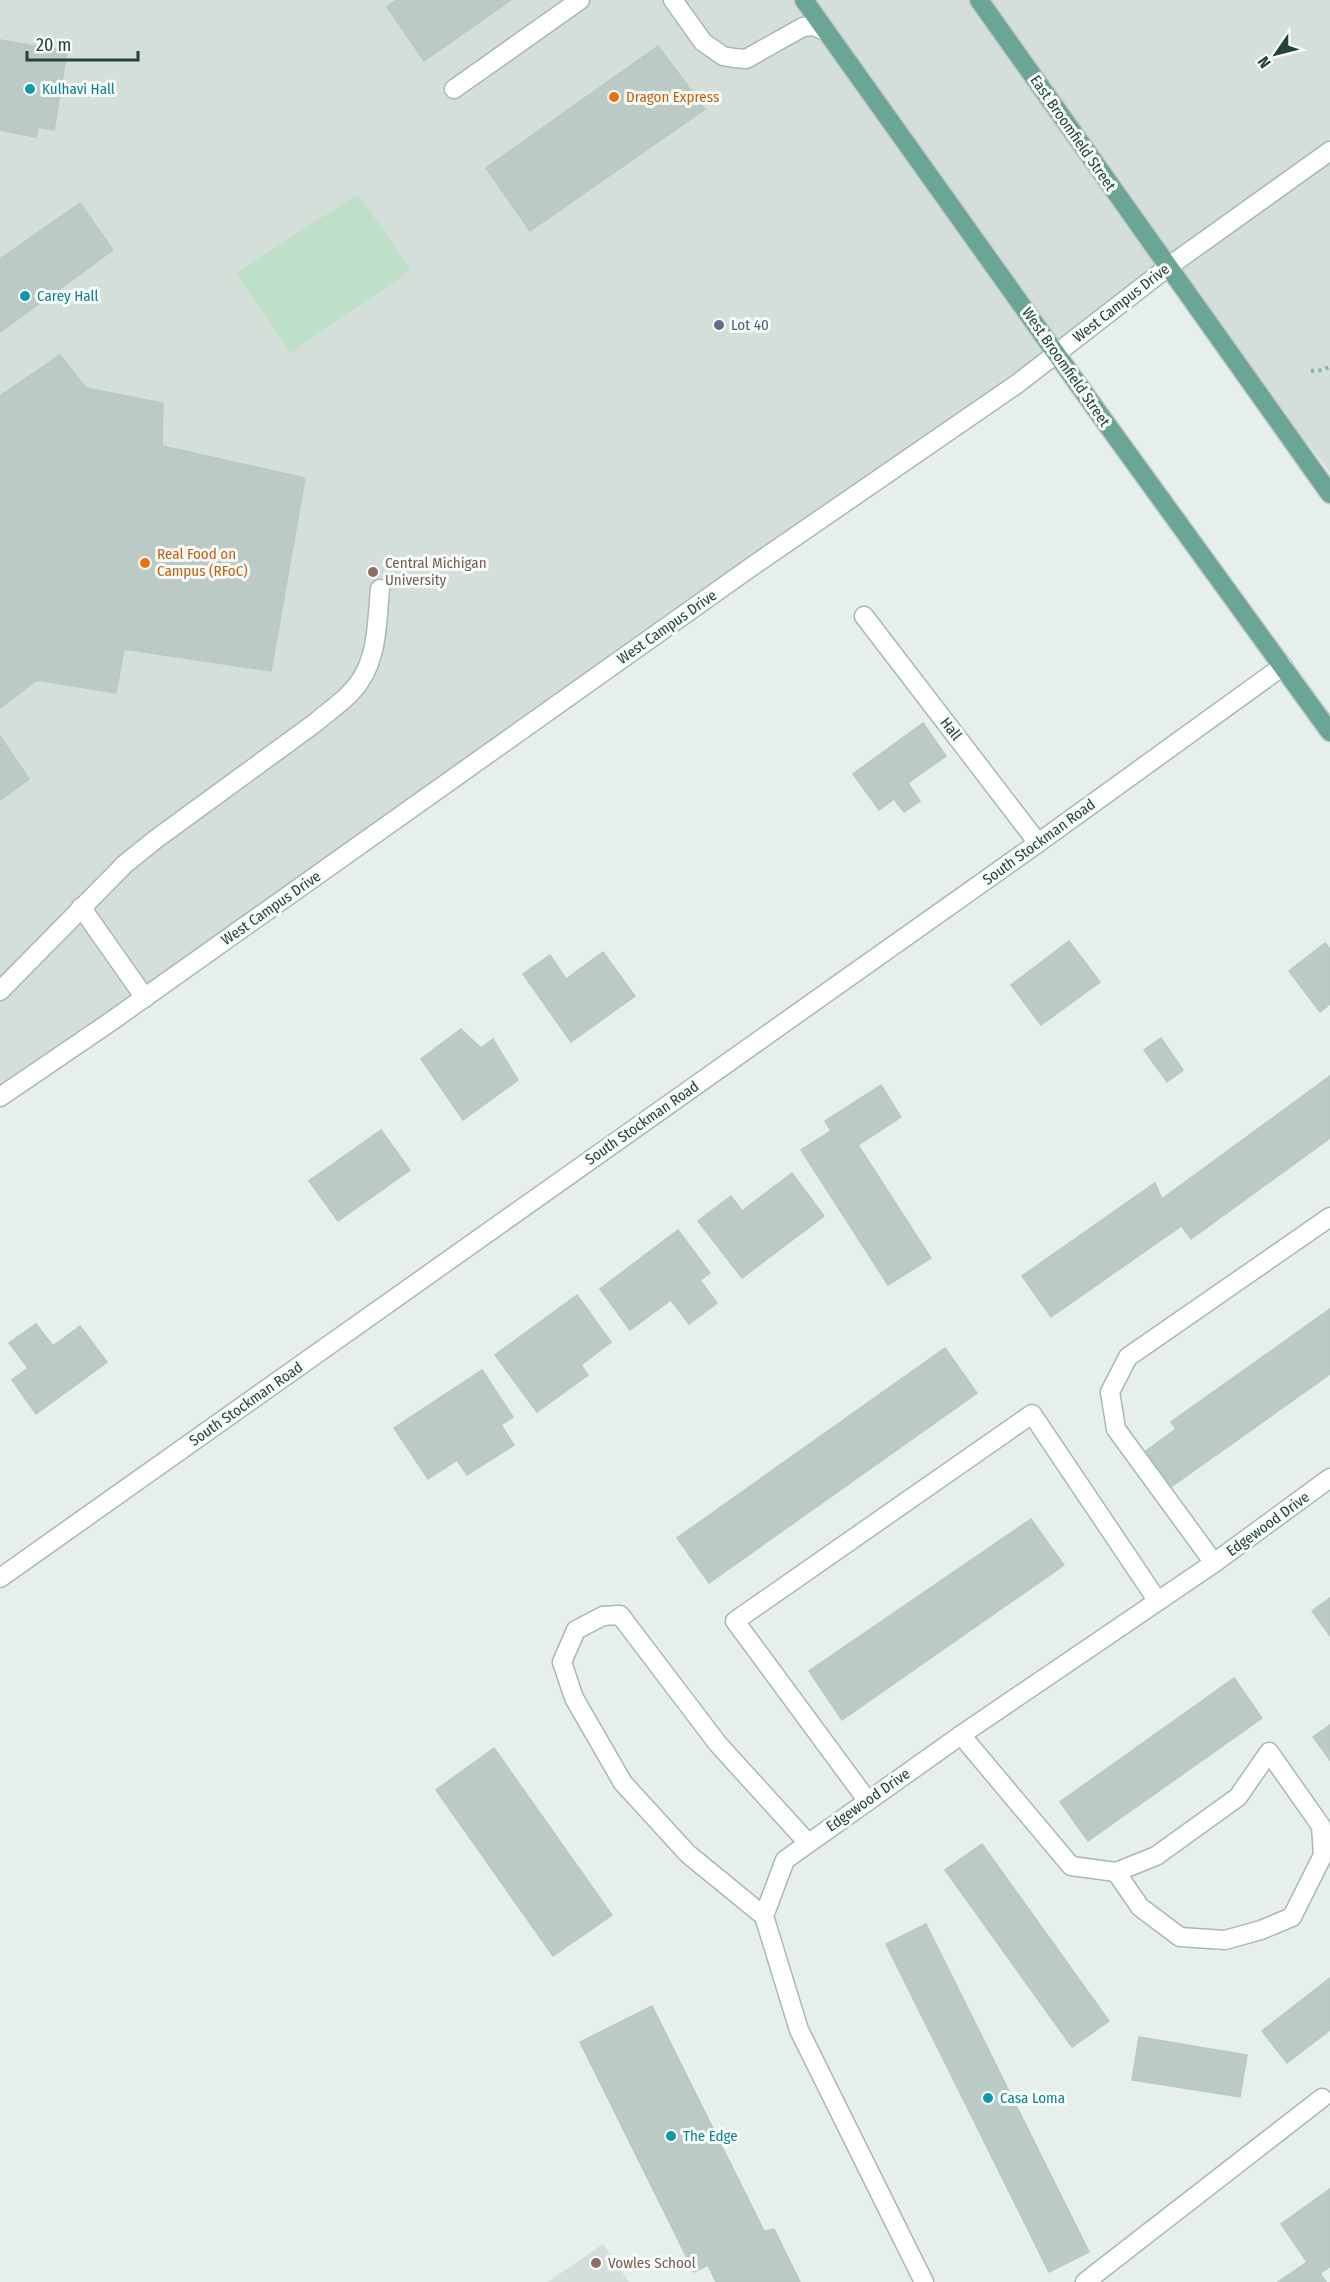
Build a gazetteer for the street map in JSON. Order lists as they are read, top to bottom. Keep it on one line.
{"streets":{"main road":["East Broomfield Street","West Broomfield Street"],"street":["West Campus Drive","Hall","South Stockman Road","Edgewood Drive"]},"crossings":[["East Broomfield Street","West Campus Drive"],["West Campus Drive","West Broomfield Street"],["West Broomfield Street","South Stockman Road"],["Hall","South Stockman Road"]],"places":["Kulhavi Hall","Dragon Express","Carey Hall","Lot 40","Real Food on Campus (RFoC)","Central Michigan University","Casa Loma","The Edge","Vowles School"],"scale_bar":"20 m","north":"bottom left"}
